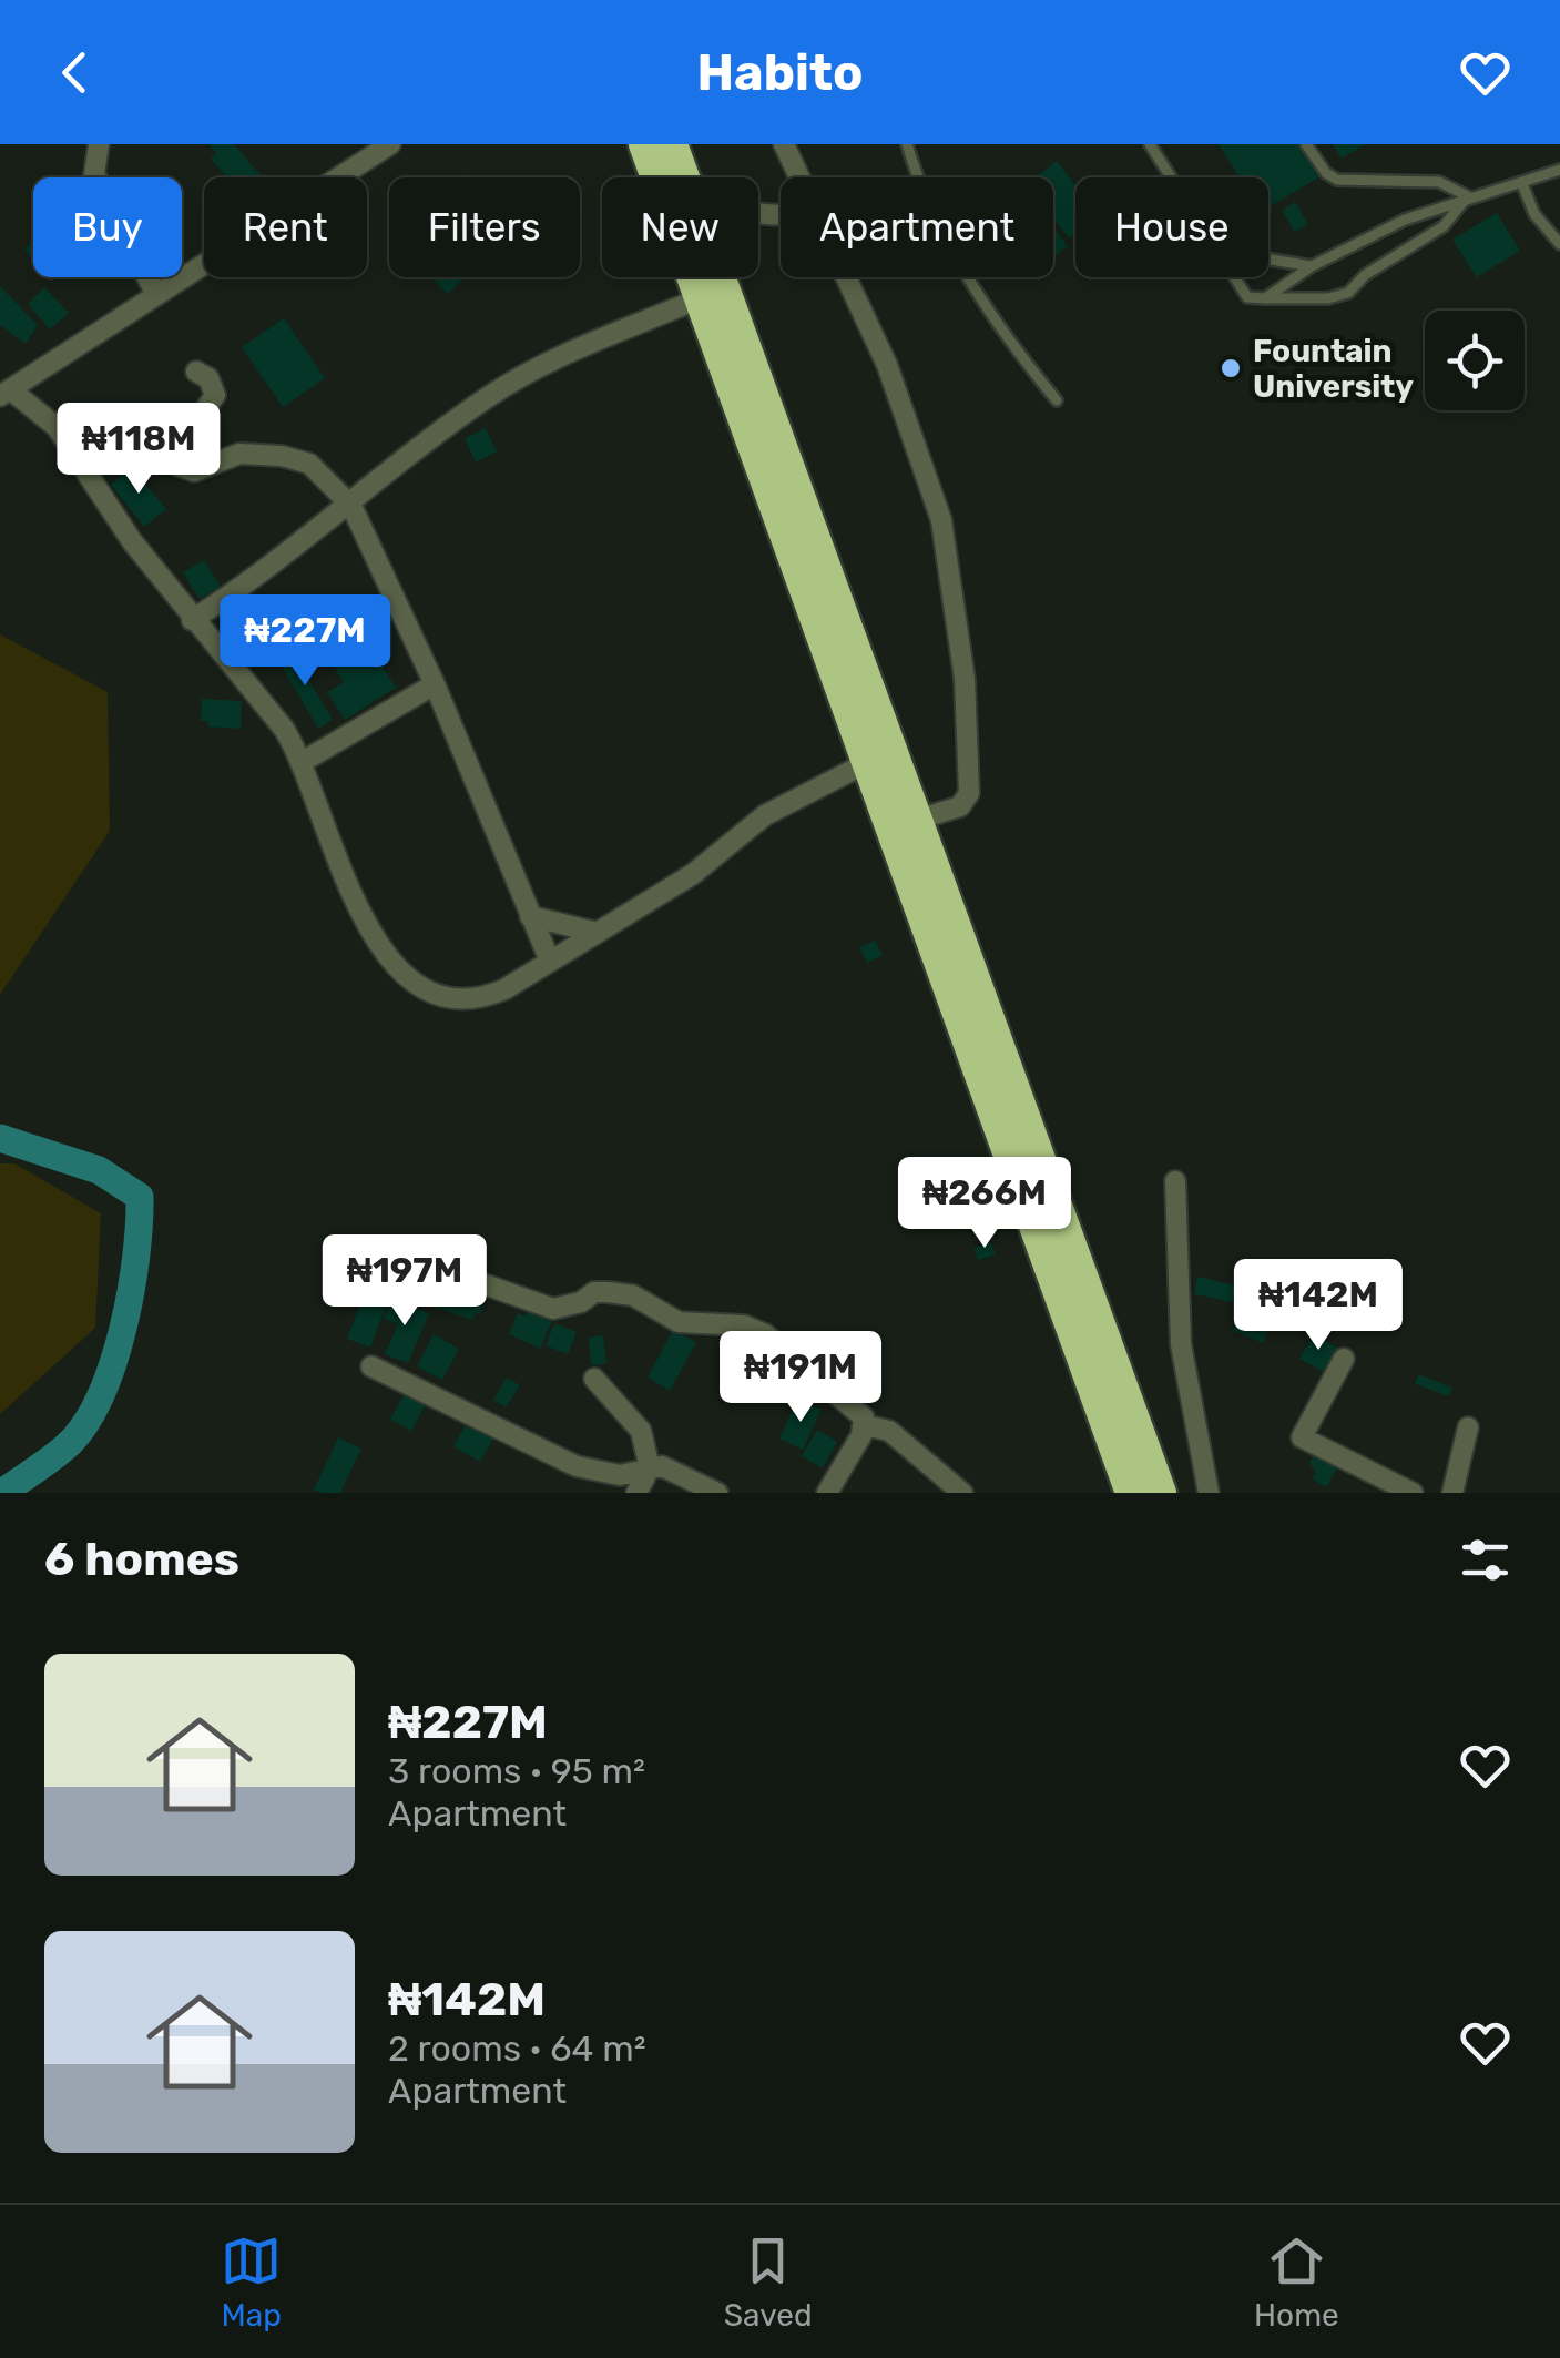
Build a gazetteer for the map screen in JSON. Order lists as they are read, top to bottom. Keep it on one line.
{"places":["Fountain University"],"page":{"header":"Habito","chip":["Buy","Rent","Filters","New","Apartment","House"],"price":["₦118M","₦227M","₦266M","₦197M","₦142M","₦191M"],"heading":"6 homes","list":[{"name":"₦227M","note":"3 rooms · 95 m² · Apartment"},{"name":"₦142M","note":"2 rooms · 64 m² · Apartment"}],"tabs":["Map","Saved","Home"]}}
